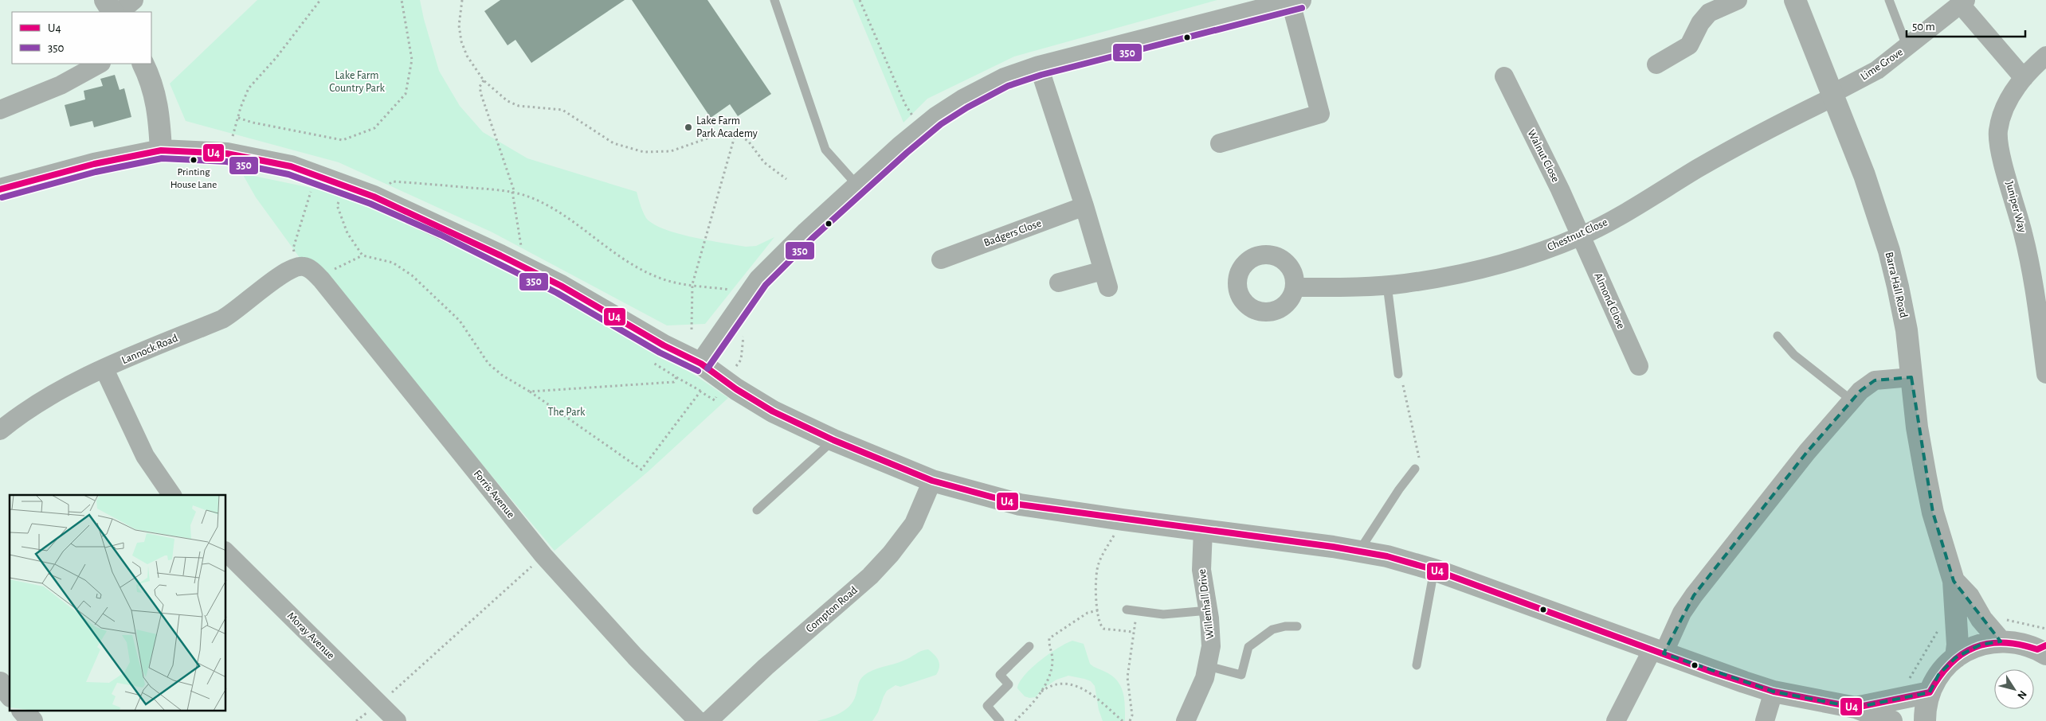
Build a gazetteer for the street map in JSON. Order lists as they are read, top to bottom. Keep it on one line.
{"streets":{"street":["Lime Grove","Walnut Close","Juniper Way","Badgers Close","Chestnut Close","Barra Hall Road","Almond Close","Lannock Road","Forris Avenue","Willenhall Drive","Compton Road","Moray Avenue"]},"crossings":[["Lime Grove","Chestnut Close"],["Lime Grove","Barra Hall Road"],["Walnut Close","Chestnut Close"],["Walnut Close","Almond Close"],["Chestnut Close","Barra Hall Road"],["Chestnut Close","Almond Close"],["Lannock Road","Forris Avenue"]],"parks":["Lake Farm Country Park","The Park"],"places":["Lake Farm Park Academy","Printing House Lane"],"lines":["transit line 350","transit line U4"],"legend":["U4","350"],"scale_bar":"50 m","north":"bottom right"}
